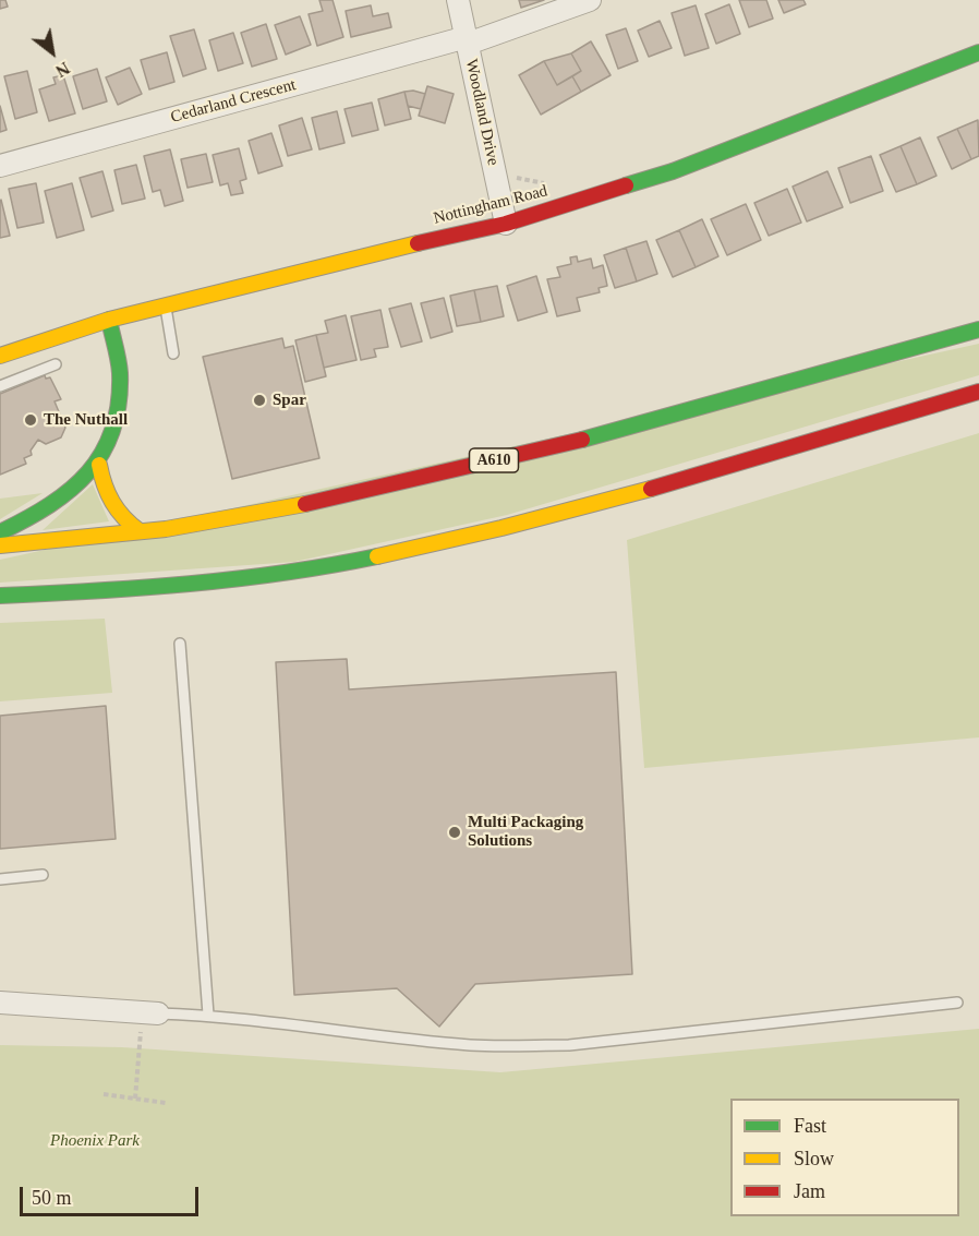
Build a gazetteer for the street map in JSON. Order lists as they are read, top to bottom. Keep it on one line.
{"streets":{"main road":["Nottingham Road","A610"],"street":["Cedarland Crescent","Woodland Drive"]},"crossings":[["Cedarland Crescent","Woodland Drive"],["Woodland Drive","Nottingham Road"]],"parks":["Phoenix Park"],"places":["Spar","The Nuthall","Multi Packaging Solutions"],"legend":["Fast","Slow","Jam"],"scale_bar":"50 m","north":"bottom right"}
